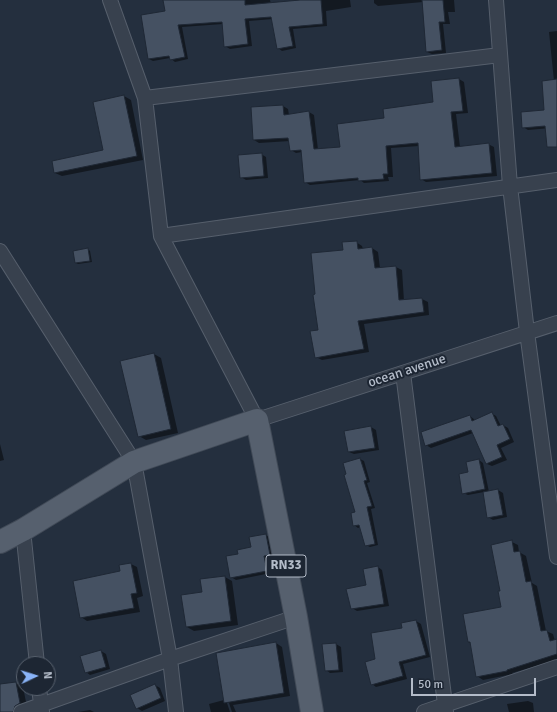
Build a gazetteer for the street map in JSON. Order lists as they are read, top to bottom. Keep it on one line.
{"streets":{"main road":["RN33"],"street":["ocean avenue"]},"crossings":[["ocean avenue","RN33"]],"scale_bar":"50 m","north":"right"}
